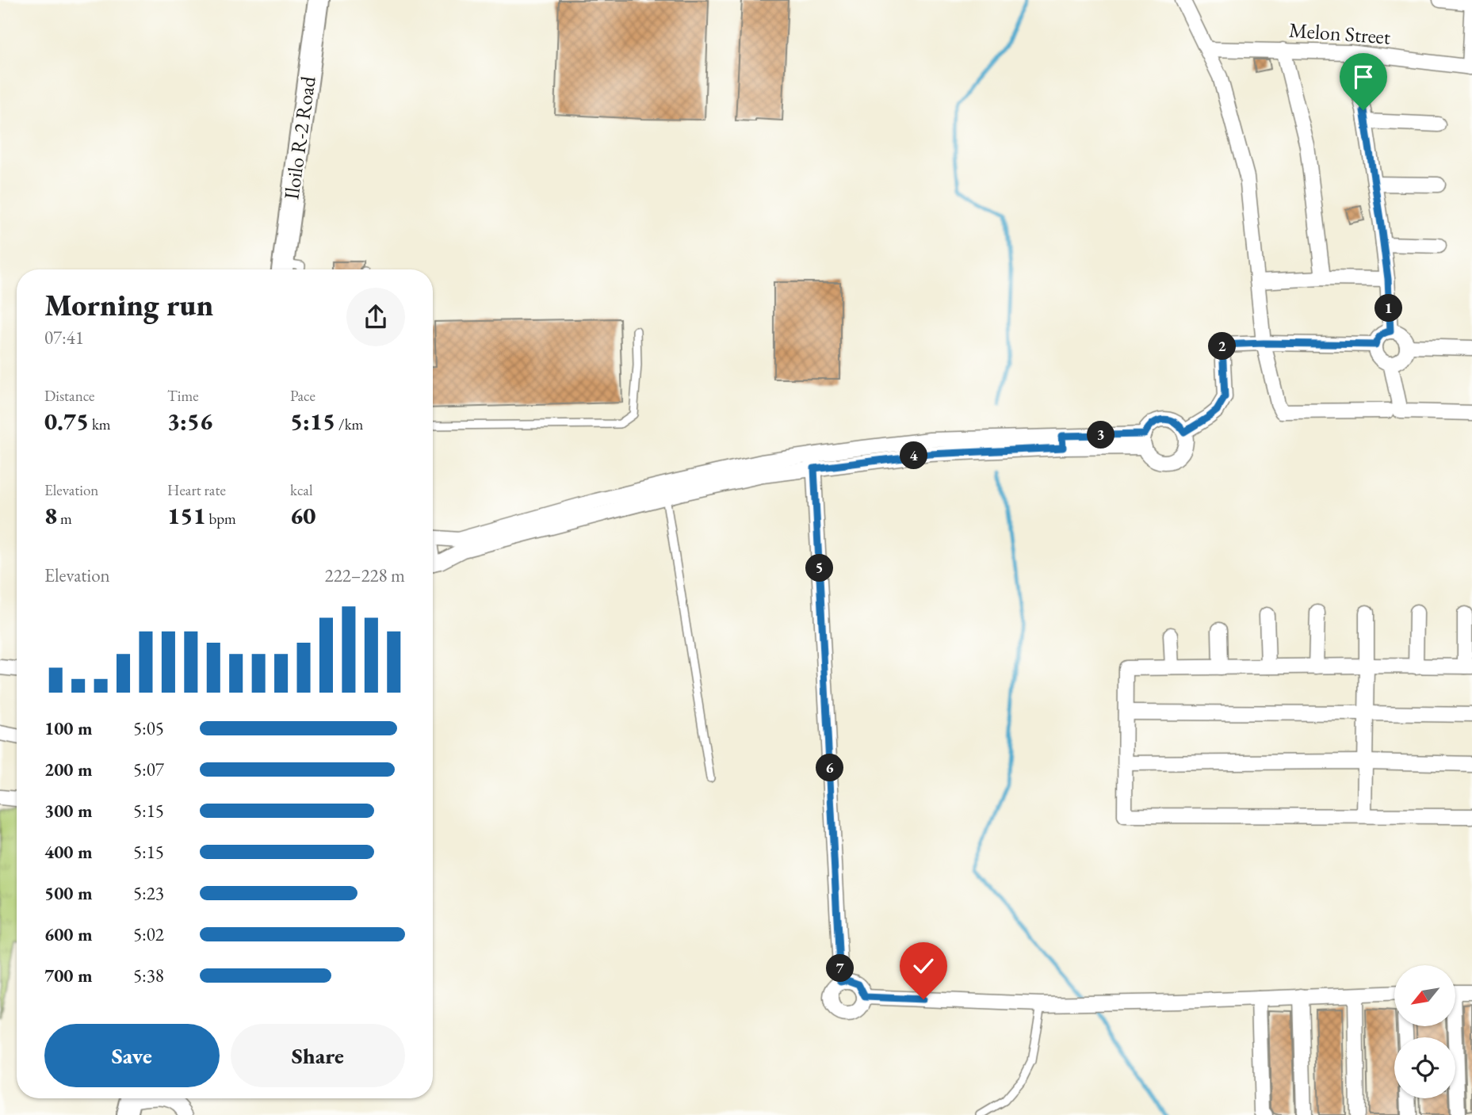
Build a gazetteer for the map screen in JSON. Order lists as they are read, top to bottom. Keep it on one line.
{"streets":{"main road":["Iloilo R-2 Road"],"street":["Melon Street"]},"north":"bottom left","page":{"heading":["Morning run","07:41"],"pins":["1","2","3","4","5","6","7"],"stats":[["Distance","0.75 km"],["Time","3:56"],["Pace","5:15 /km"],["Elevation","8 m"],["Heart rate","151 bpm"],["kcal","60"]],"chart":["Elevation","222–228 m"],"list":[{"name":"100 m","note":"5:05"},{"name":"200 m","note":"5:07"},{"name":"300 m","note":"5:15"},{"name":"400 m","note":"5:15"},{"name":"500 m","note":"5:23"},{"name":"600 m","note":"5:02"},{"name":"700 m","note":"5:38"}],"buttons":["Save","Share"]}}
